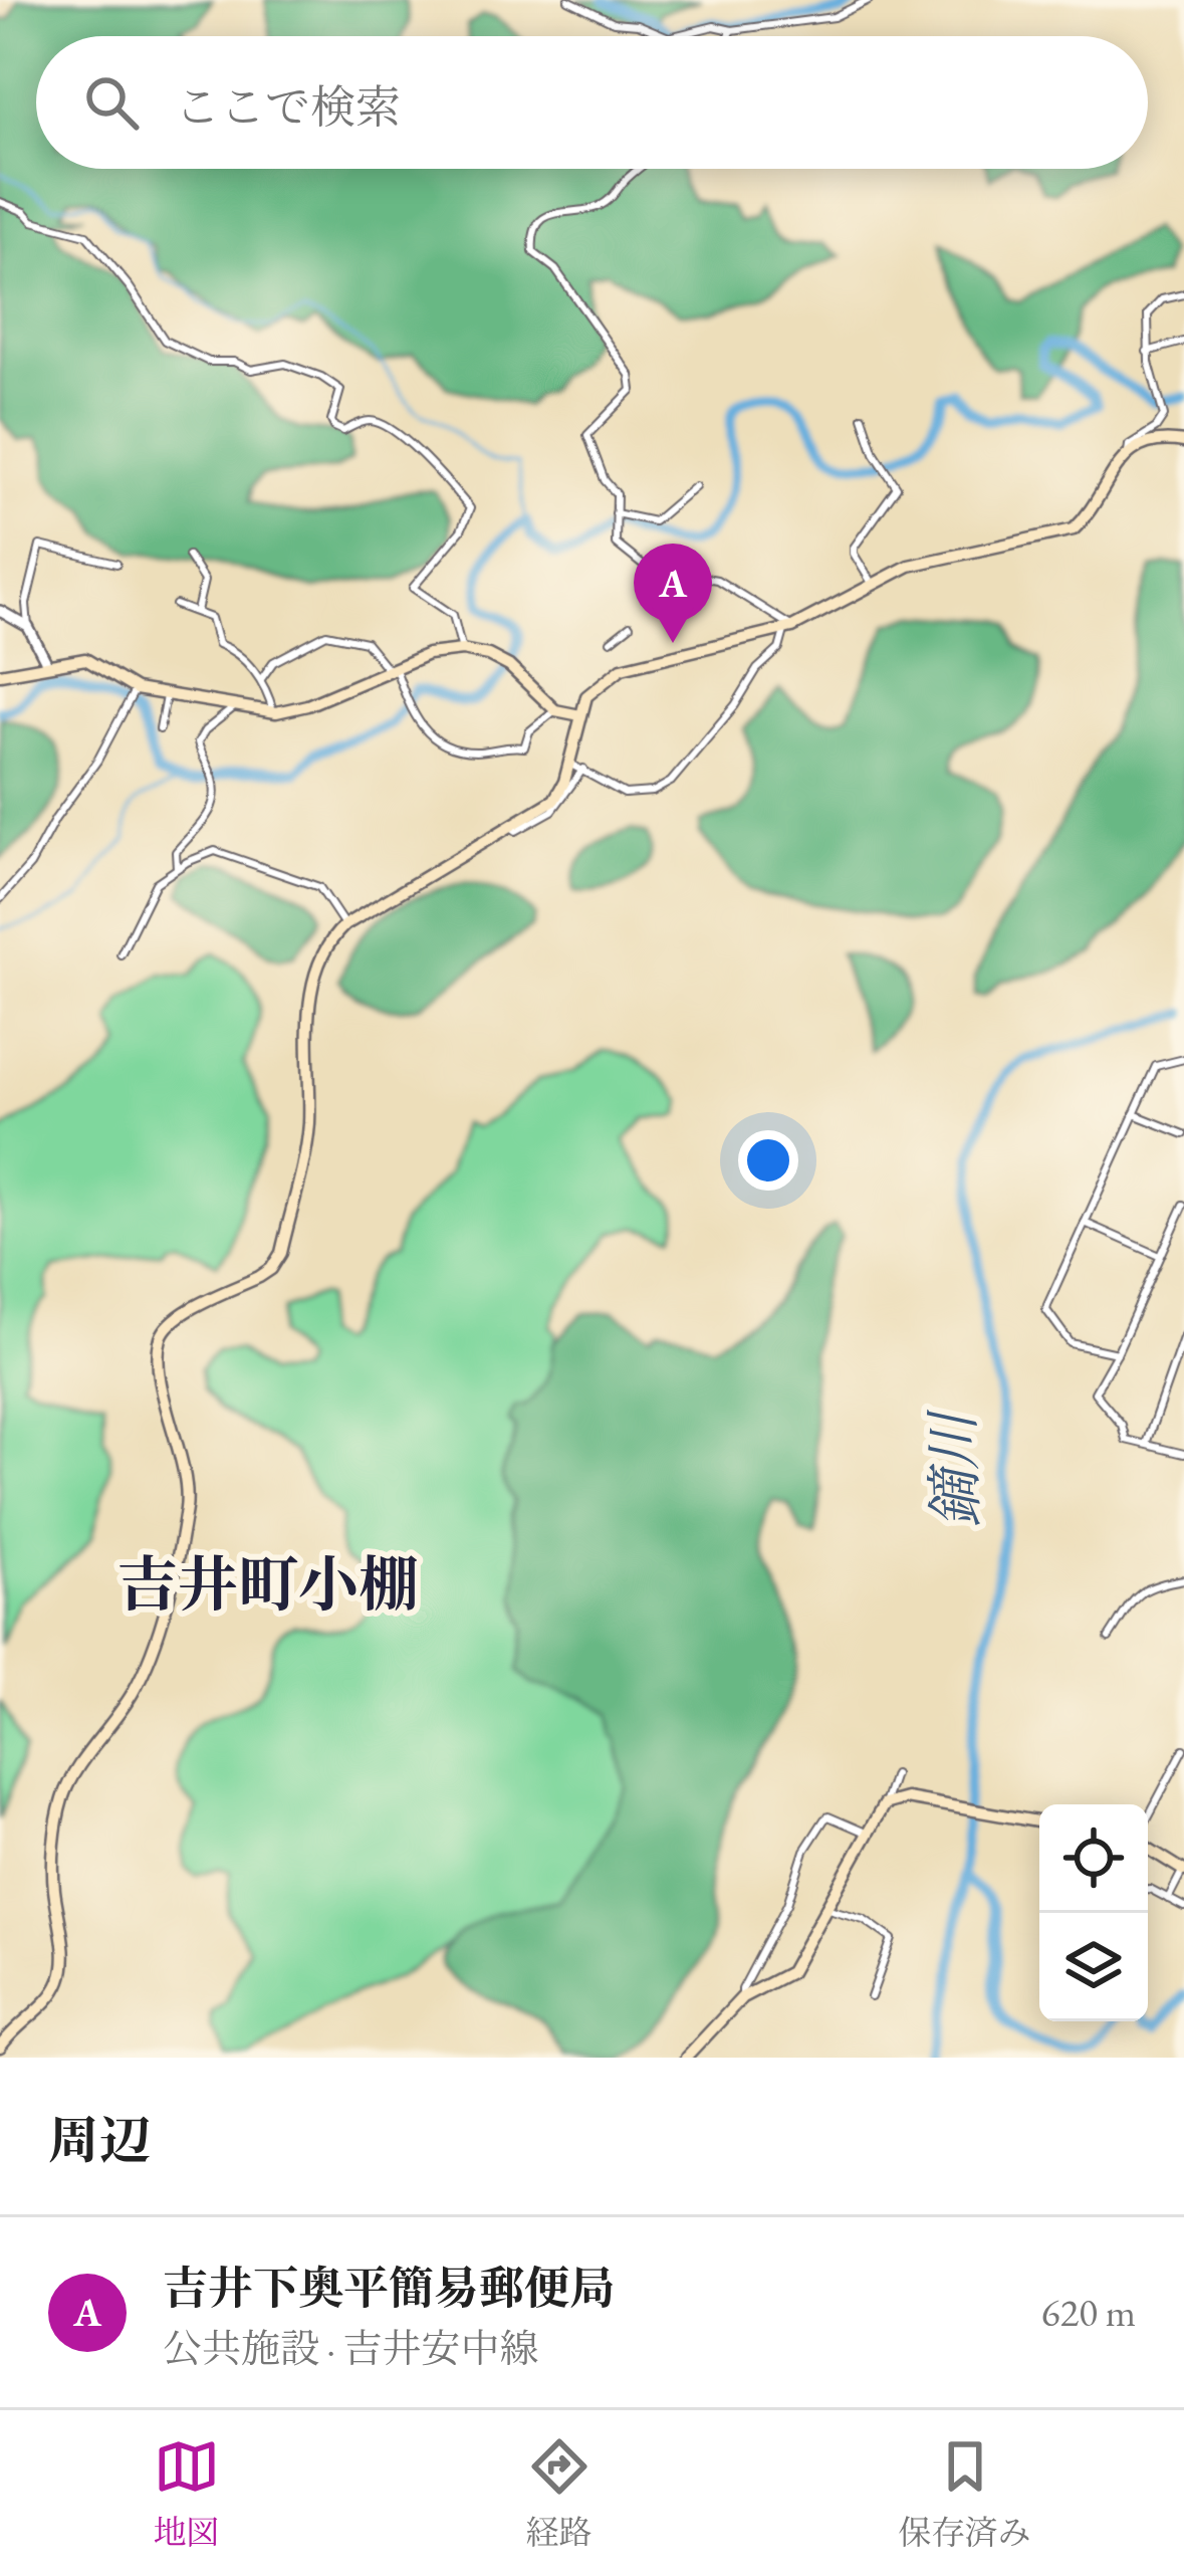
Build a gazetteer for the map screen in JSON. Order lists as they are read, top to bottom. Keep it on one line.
{"districts":["吉井町小棚"],"water":["鏑川"],"page":{"search":"ここで検索","pins":"A","heading":"周辺","list":[{"mark":"A","name":"吉井下奥平簡易郵便局","note":"公共施設 · 吉井安中線","value":"620 m"}],"nav":["地図","経路","保存済み"]}}
